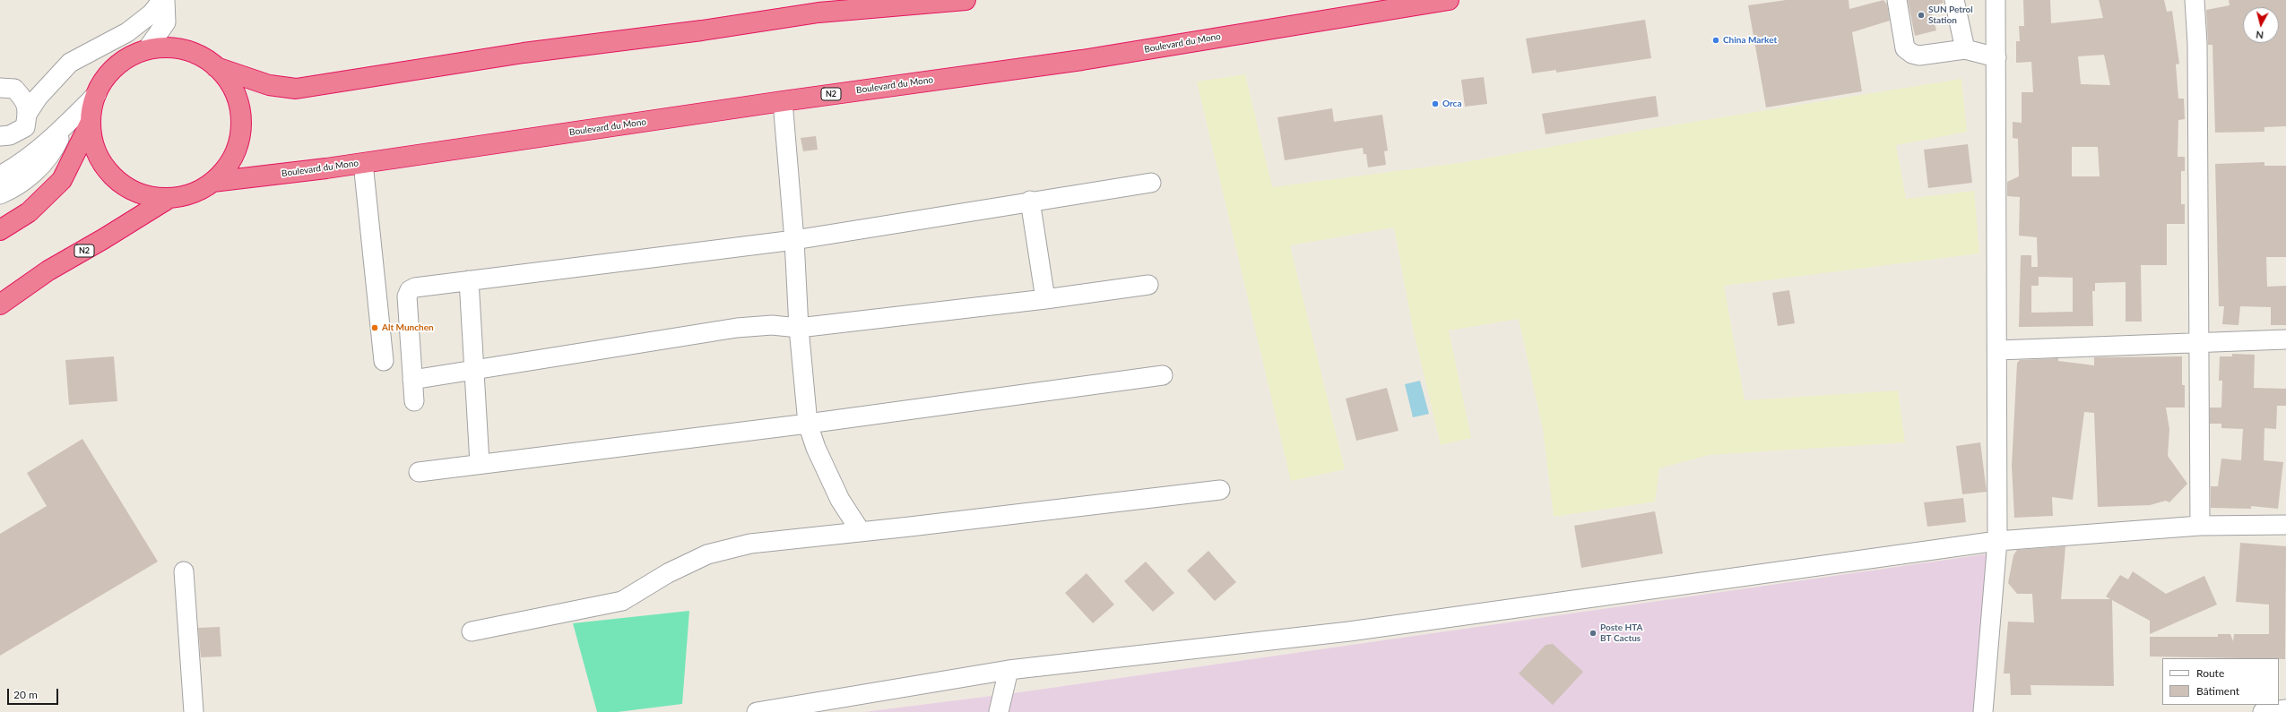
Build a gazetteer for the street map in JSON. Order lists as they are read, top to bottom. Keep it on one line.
{"streets":{"highway":["Boulevard du Mono","N2"]},"crossings":[["Boulevard du Mono","N2"]],"places":["SUN Petrol Station","China Market","Orca","Alt Munchen","Poste HTA BT Cactus"],"legend":["Route","Bâtiment"],"scale_bar":"20 m","north":"bottom"}
